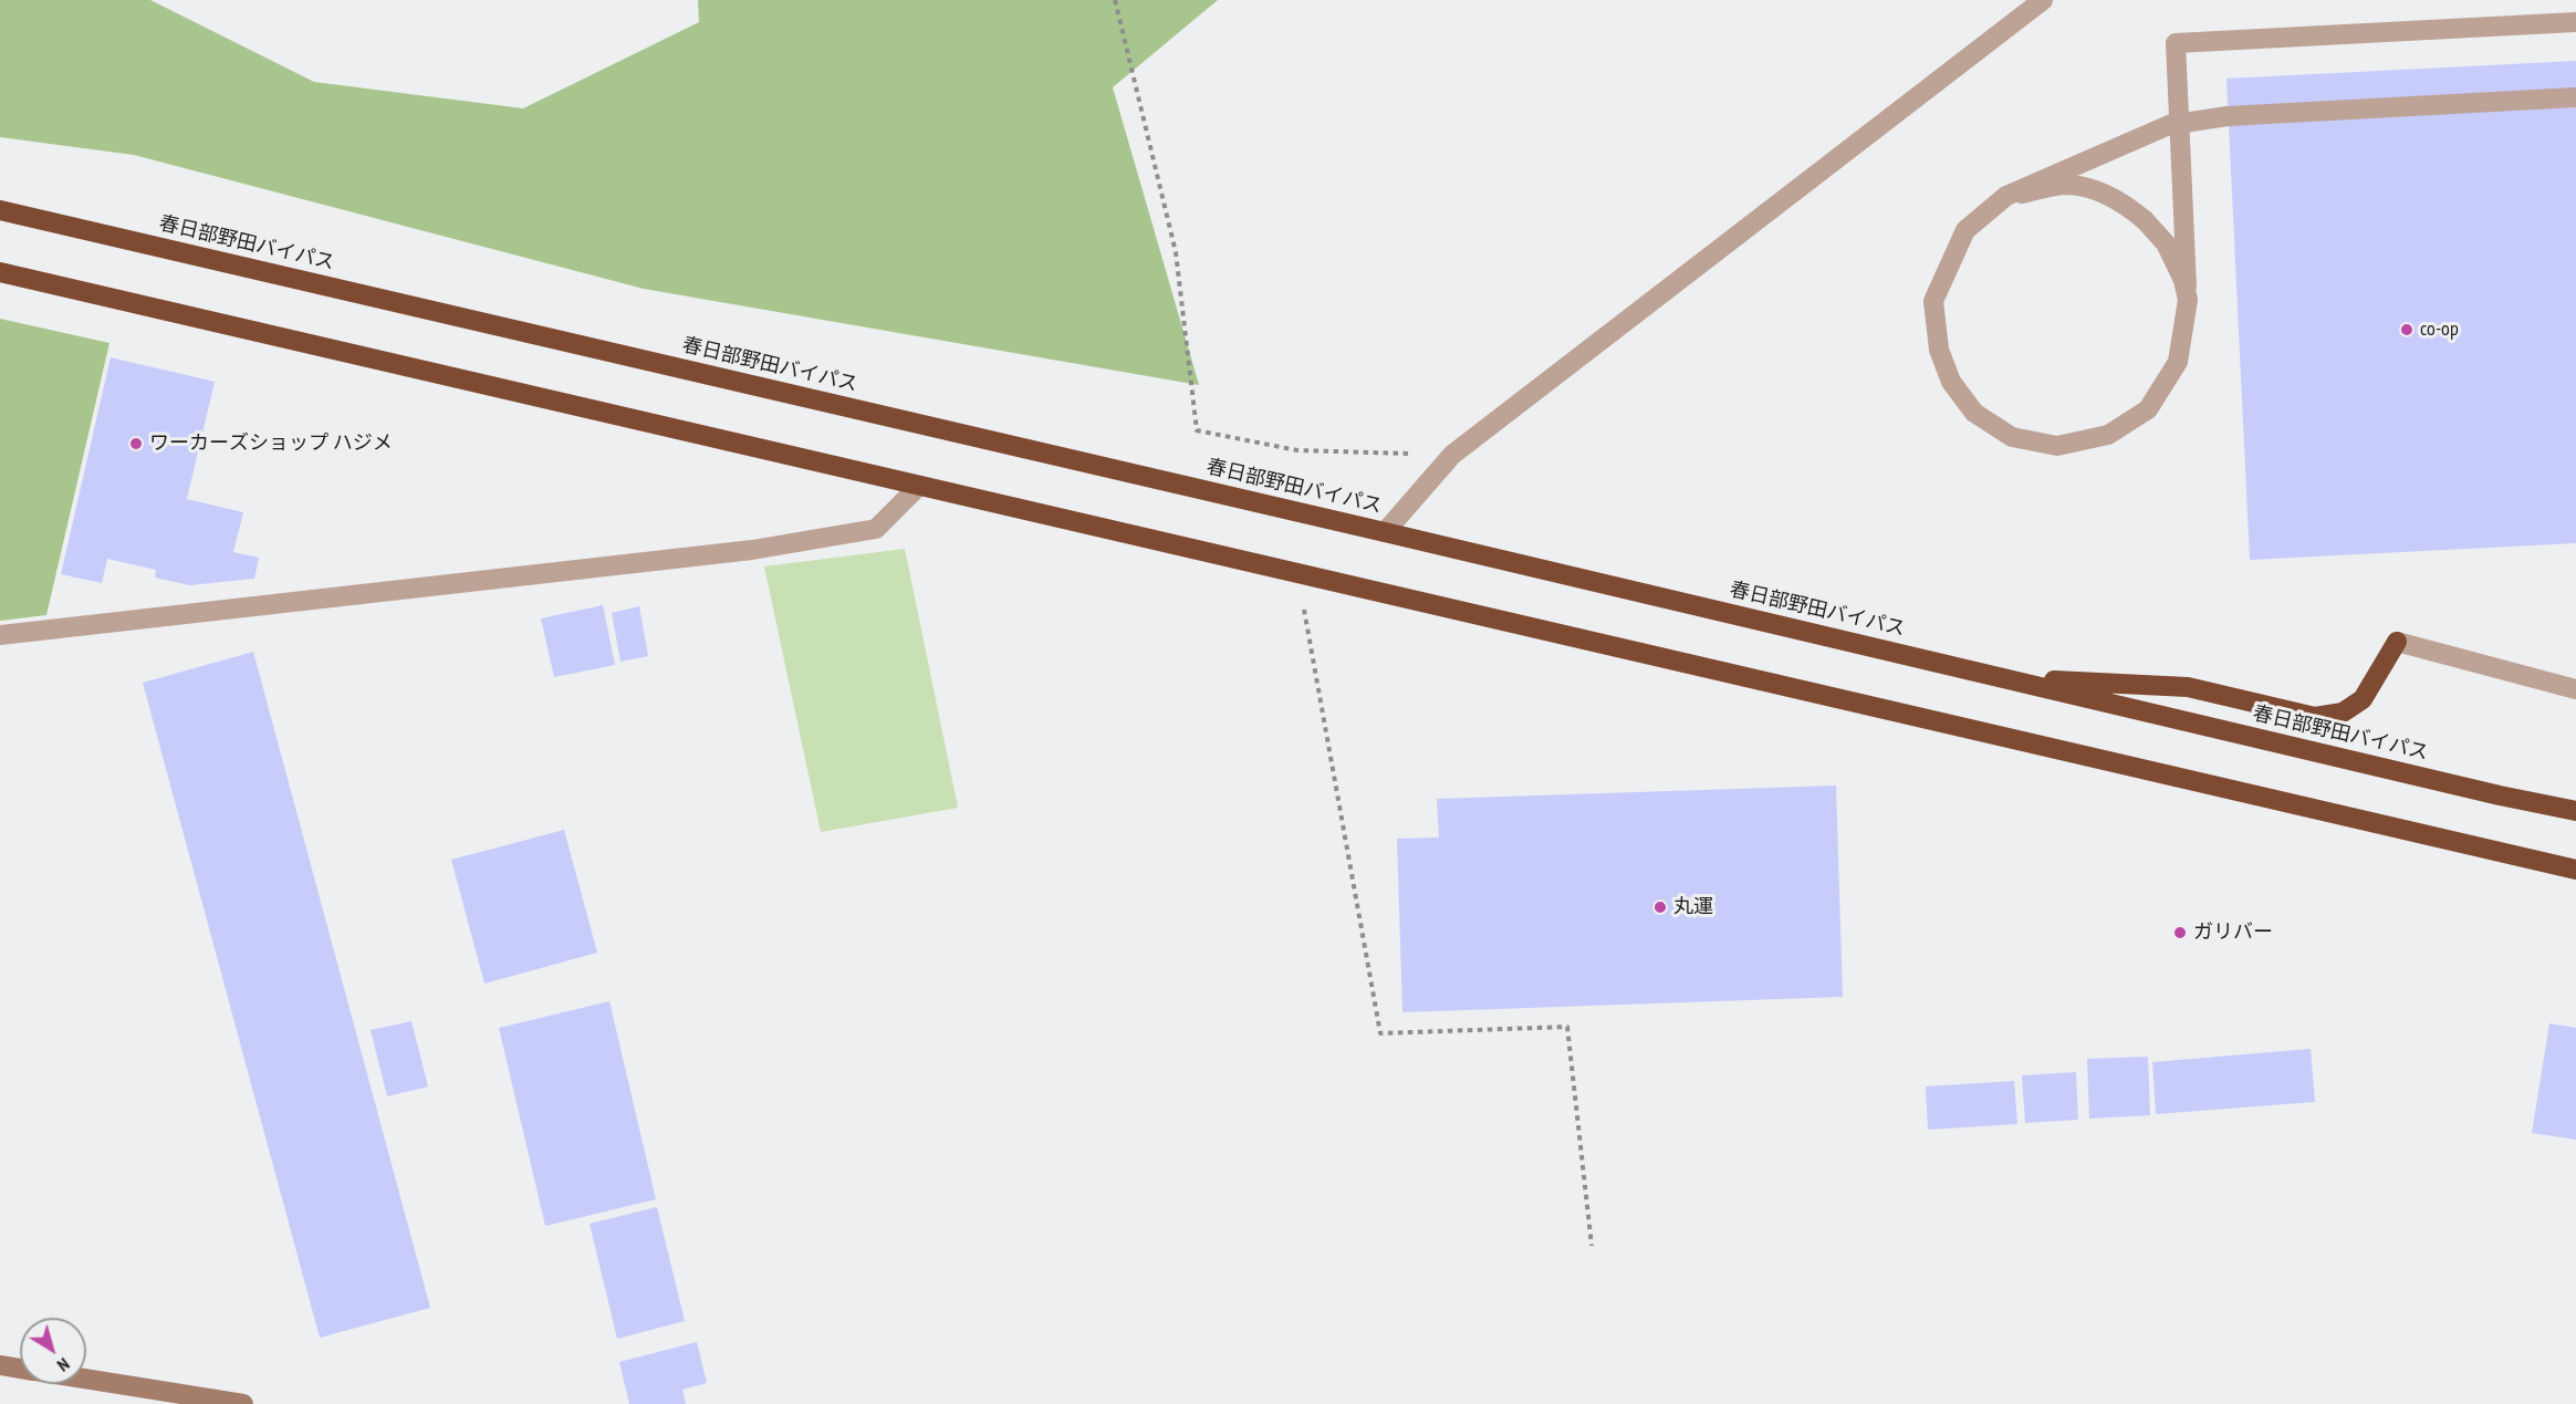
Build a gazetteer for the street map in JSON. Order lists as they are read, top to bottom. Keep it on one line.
{"streets":{"highway":["春日部野田バイパス"]},"places":["co-op","ワーカーズショップ ハジメ","丸運","ガリバー"],"north":"bottom right"}
